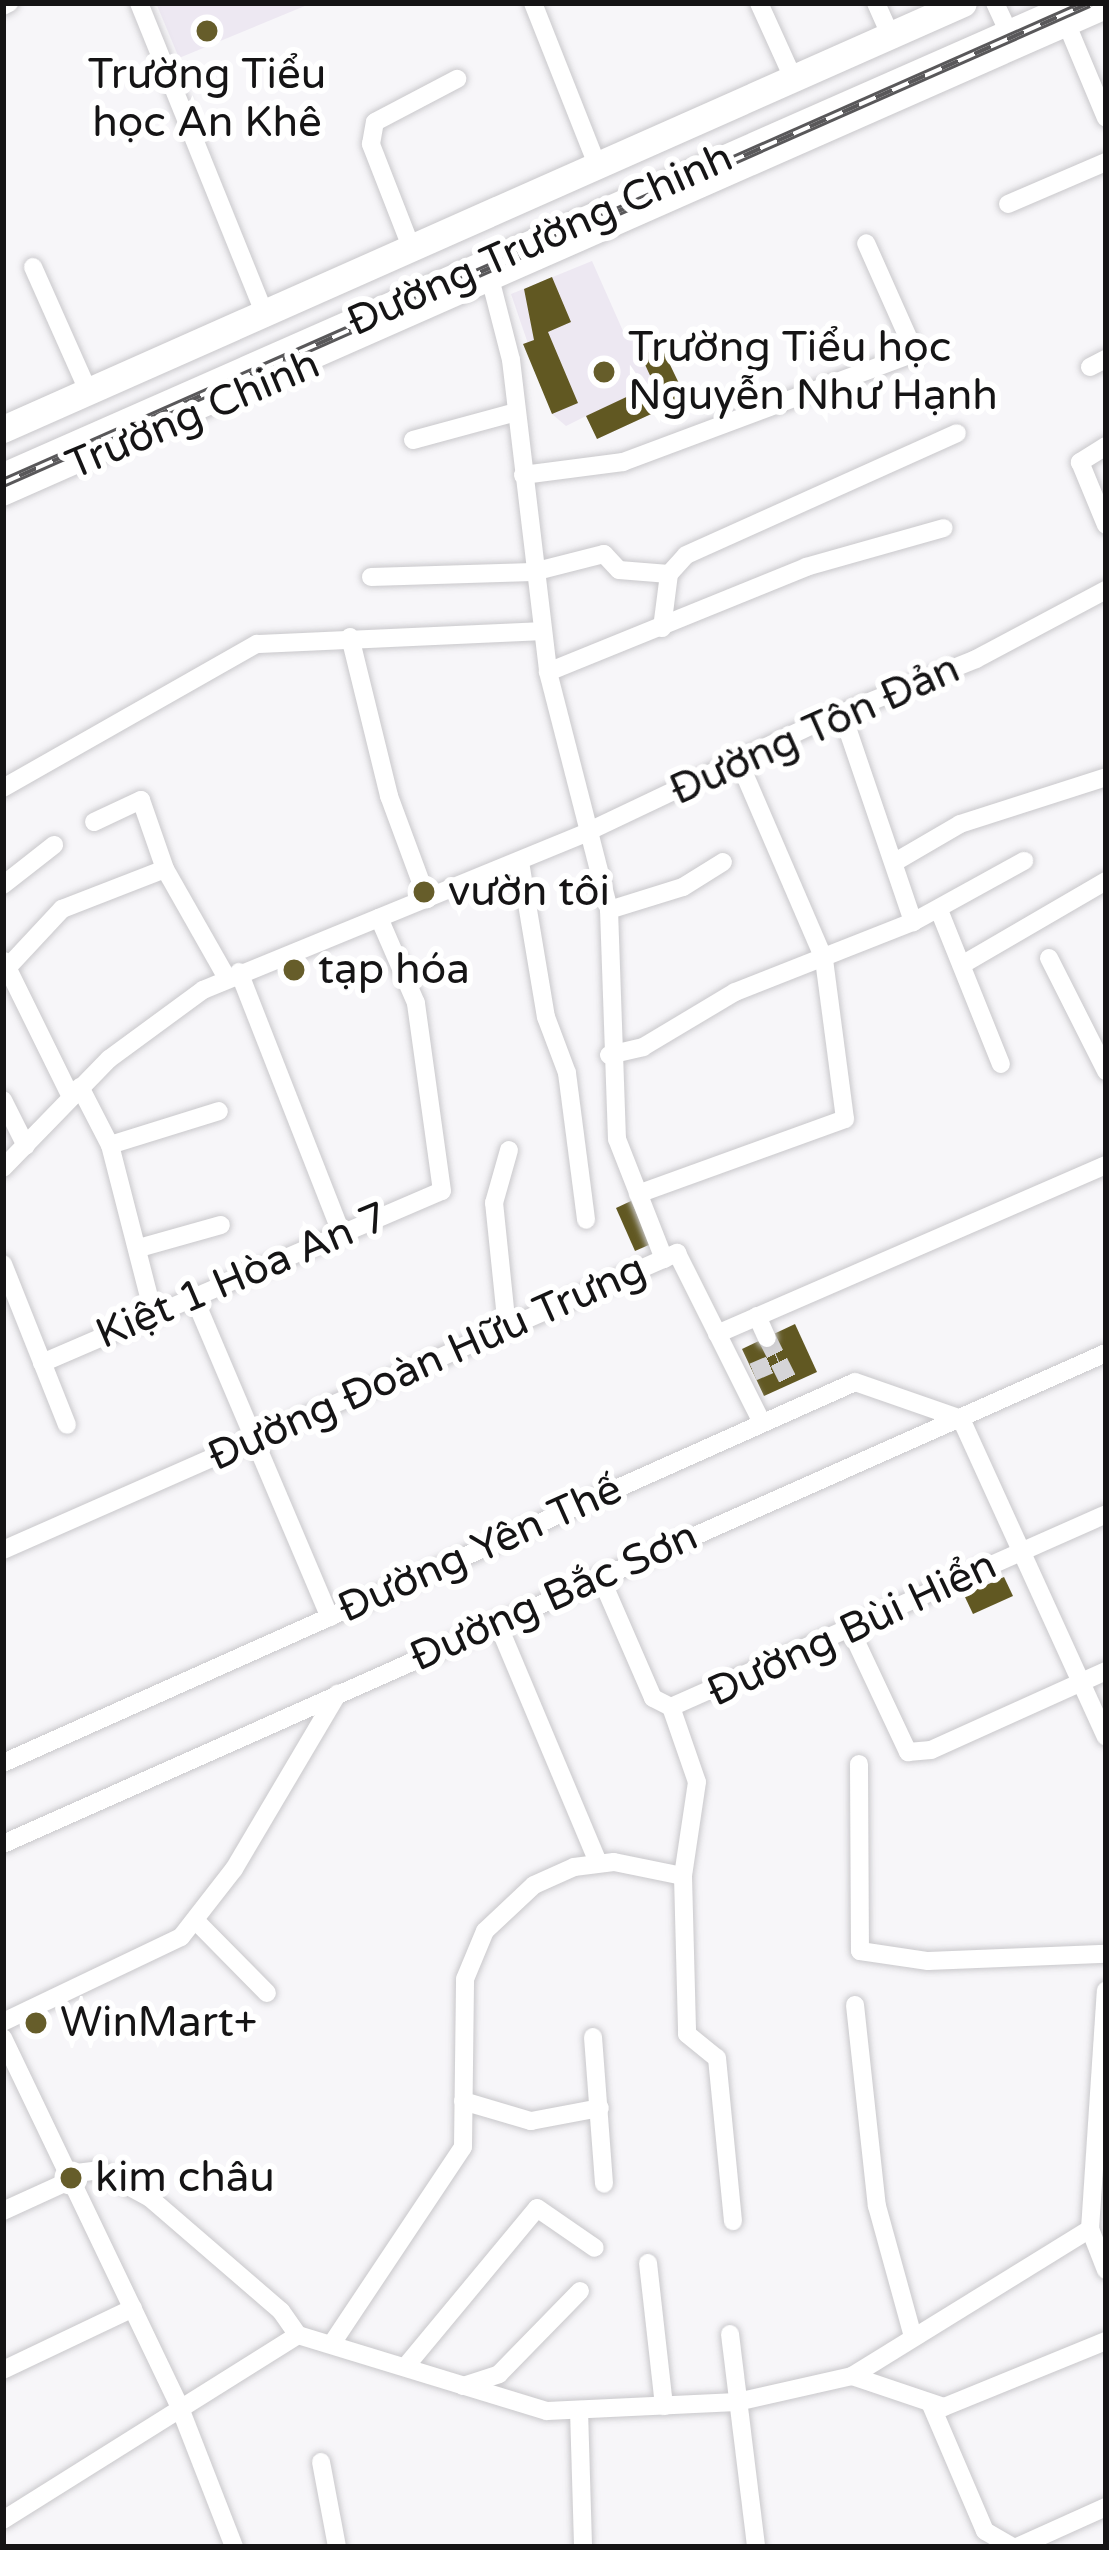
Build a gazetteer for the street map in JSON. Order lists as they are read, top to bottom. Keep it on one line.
{"streets":{"highway":["Đường Trường Chinh"],"street":["Trường Chinh","Đường Tôn Đản","Kiệt 1 Hòa An 7","Đường Đoàn Hữu Trưng","Đường Yên Thế","Đường Bắc Sơn","Đường Bùi Hiển"]},"crossings":[["Đường Trường Chinh","Trường Chinh"],["Đường Tôn Đản","Kiệt 1 Hòa An 7"],["Đường Đoàn Hữu Trưng","Đường Yên Thế"],["Đường Yên Thế","Đường Bắc Sơn"],["Đường Bắc Sơn","Đường Bùi Hiển"]],"places":["Trường Tiểu học An Khê","Trường Tiểu học Nguyễn Như Hạnh","vườn tôi","tạp hóa","WinMart+","kim châu"]}
